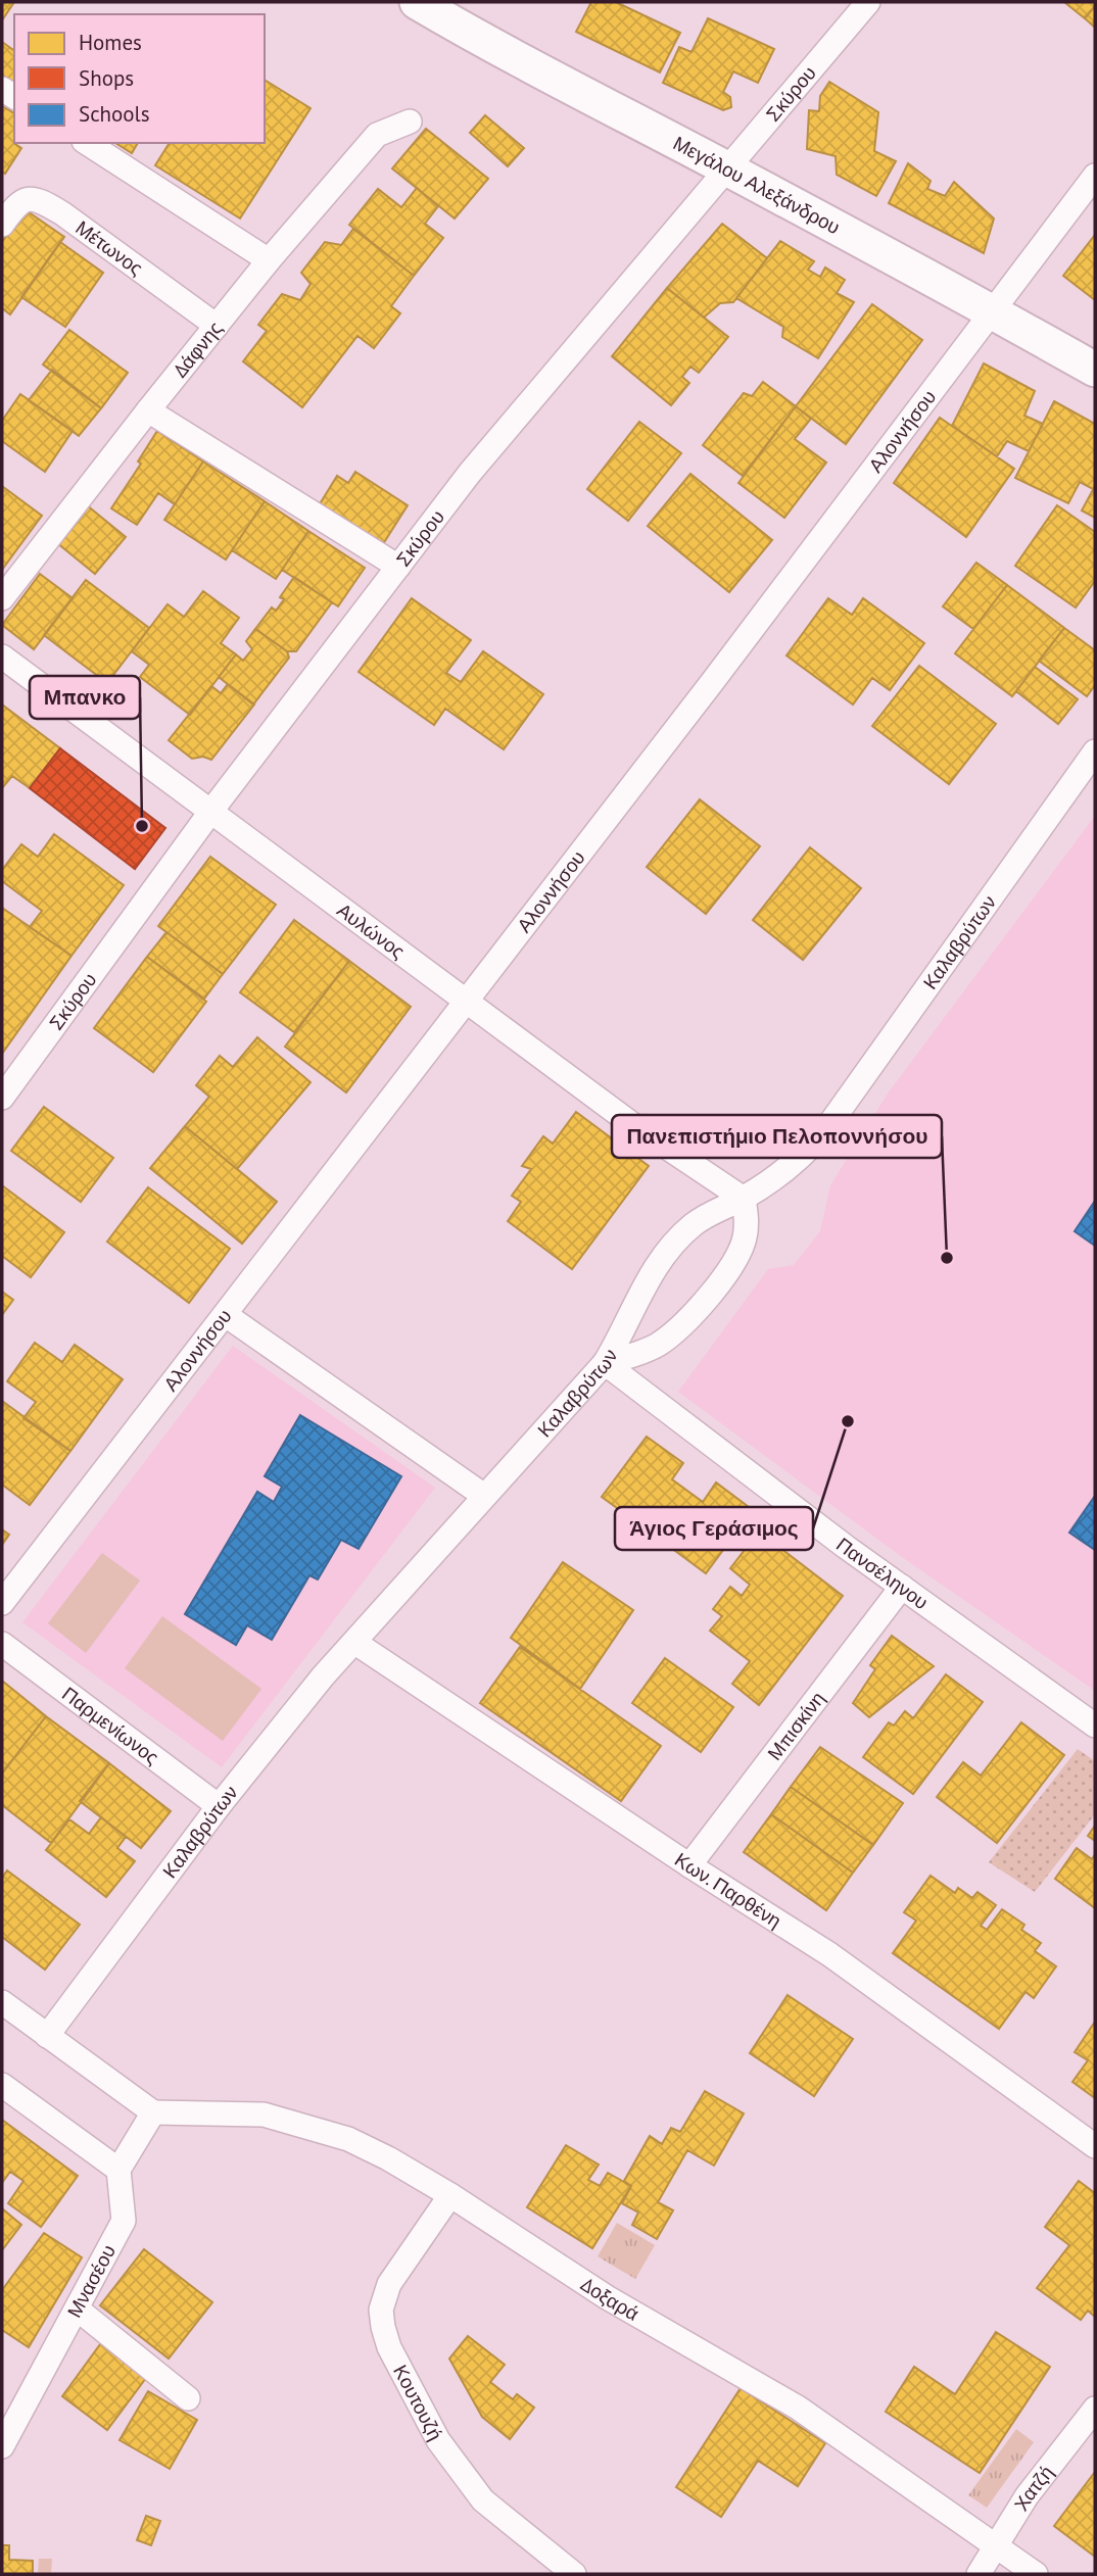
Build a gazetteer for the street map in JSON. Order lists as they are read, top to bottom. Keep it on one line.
{"streets":{"main road":["Μεγάλου Αλεξάνδρου"],"street":["Σκύρου","Μέτωνος","Δάφνης","Αλοννήσου","Αυλώνος","Καλαβρύτων","Πανσέληνου","Παρμενίωνος","Μπισκίνη","Κων. Παρθένη","Μνασέου","Δοξαρά","Κουτουζή","Χατζή"]},"crossings":[["Σκύρου","Μεγάλου Αλεξάνδρου"],["Σκύρου","Αυλώνος"],["Μεγάλου Αλεξάνδρου","Αλοννήσου"],["Μέτωνος","Δάφνης"],["Αλοννήσου","Αυλώνος"],["Αυλώνος","Καλαβρύτων"],["Καλαβρύτων","Πανσέληνου"],["Καλαβρύτων","Παρμενίωνος"],["Καλαβρύτων","Κων. Παρθένη"],["Πανσέληνου","Μπισκίνη"],["Μπισκίνη","Κων. Παρθένη"],["Δοξαρά","Κουτουζή"],["Δοξαρά","Χατζή"]],"places":["Μπανκο","Πανεπιστήμιο Πελοποννήσου","Άγιος Γεράσιμος"],"legend":["Homes","Shops","Schools"]}
